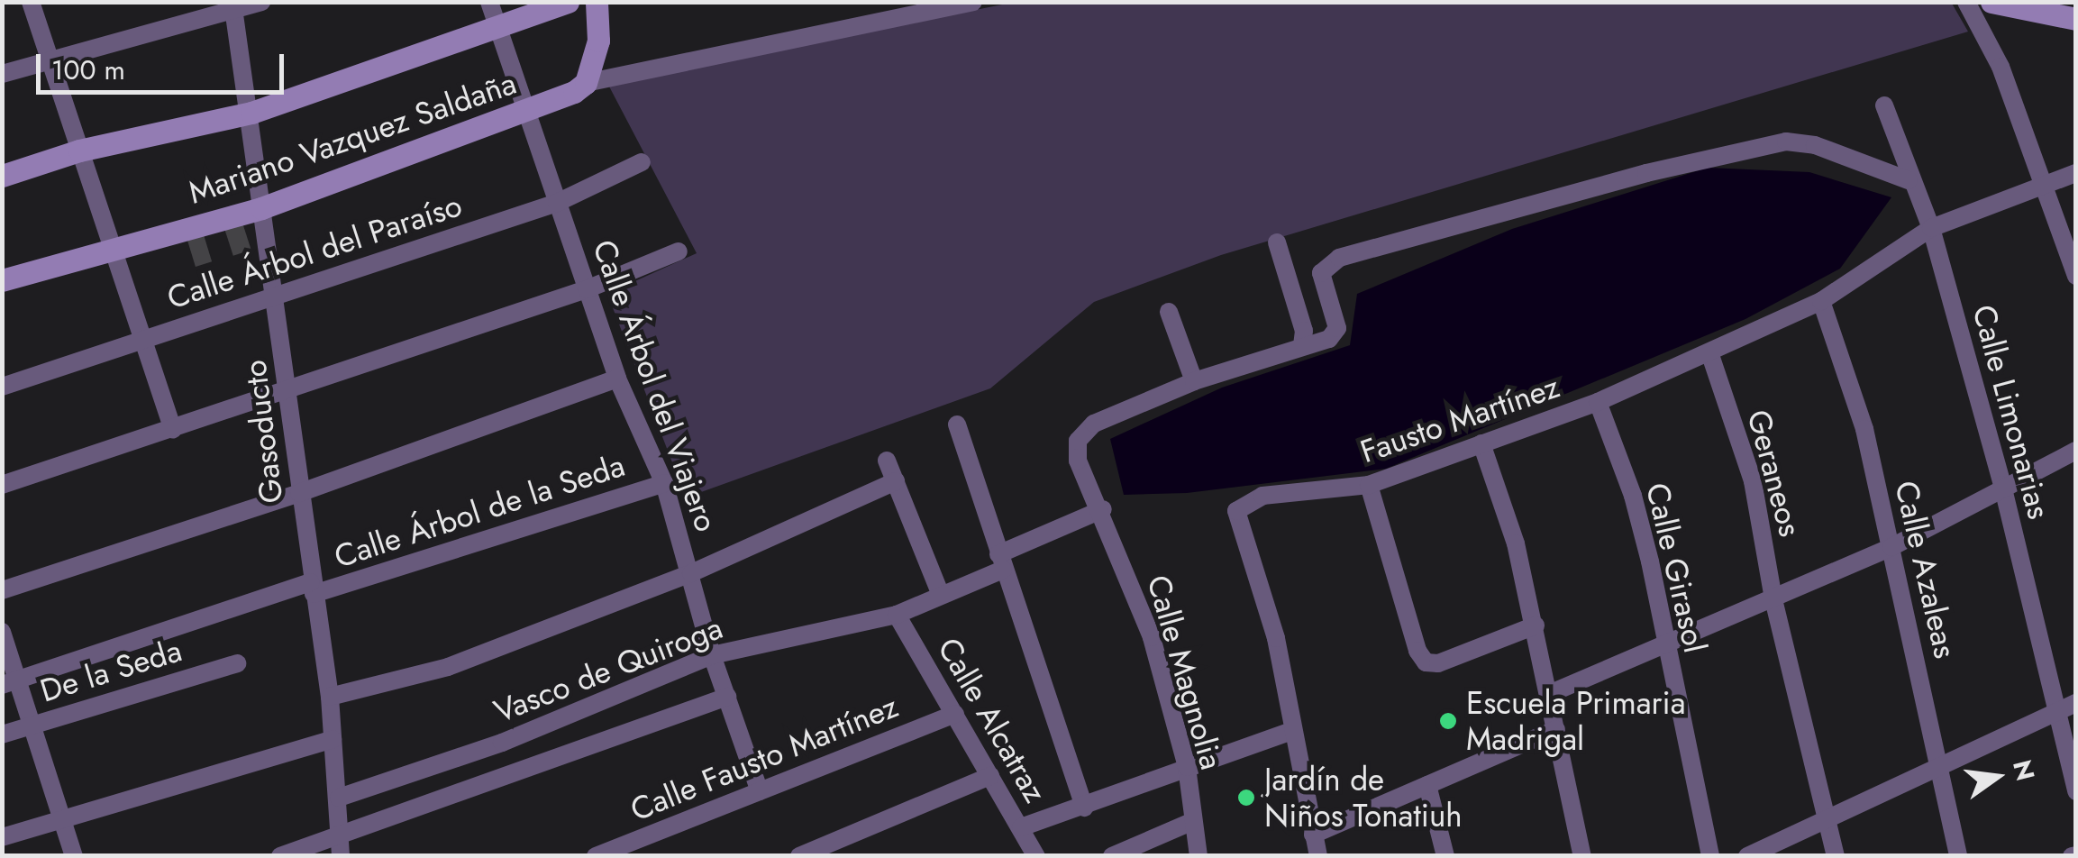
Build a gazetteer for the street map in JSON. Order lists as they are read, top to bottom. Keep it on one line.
{"streets":{"street":["Mariano Vazquez Saldaña","Calle Árbol del Paraíso","Calle Árbol del Viajero","Calle Limonarias","Fausto Martínez","Gasoducto","Geraneos","Calle Árbol de la Seda","Calle Girasol","Calle Azaleas","Vasco de Quiroga","De la Seda","Calle Magnolia","Calle Alcatraz","Calle Fausto Martínez"]},"crossings":[["Mariano Vazquez Saldaña","Calle Árbol del Viajero"],["Mariano Vazquez Saldaña","Gasoducto"],["Calle Árbol del Paraíso","Calle Árbol del Viajero"],["Calle Árbol del Paraíso","Gasoducto"],["Calle Árbol del Viajero","Calle Árbol de la Seda"],["Calle Árbol del Viajero","Vasco de Quiroga"],["Calle Árbol del Viajero","Calle Fausto Martínez"],["Calle Limonarias","Calle Magnolia"],["Fausto Martínez","Geraneos"],["Fausto Martínez","Calle Girasol"],["Gasoducto","Calle Árbol de la Seda"],["Gasoducto","Vasco de Quiroga"],["Vasco de Quiroga","Calle Magnolia"],["Vasco de Quiroga","Calle Alcatraz"],["Calle Alcatraz","Calle Fausto Martínez"]],"places":["Escuela Primaria Madrigal","Jardín de Niños Tonatiuh"],"scale_bar":"100 m","north":"right"}
